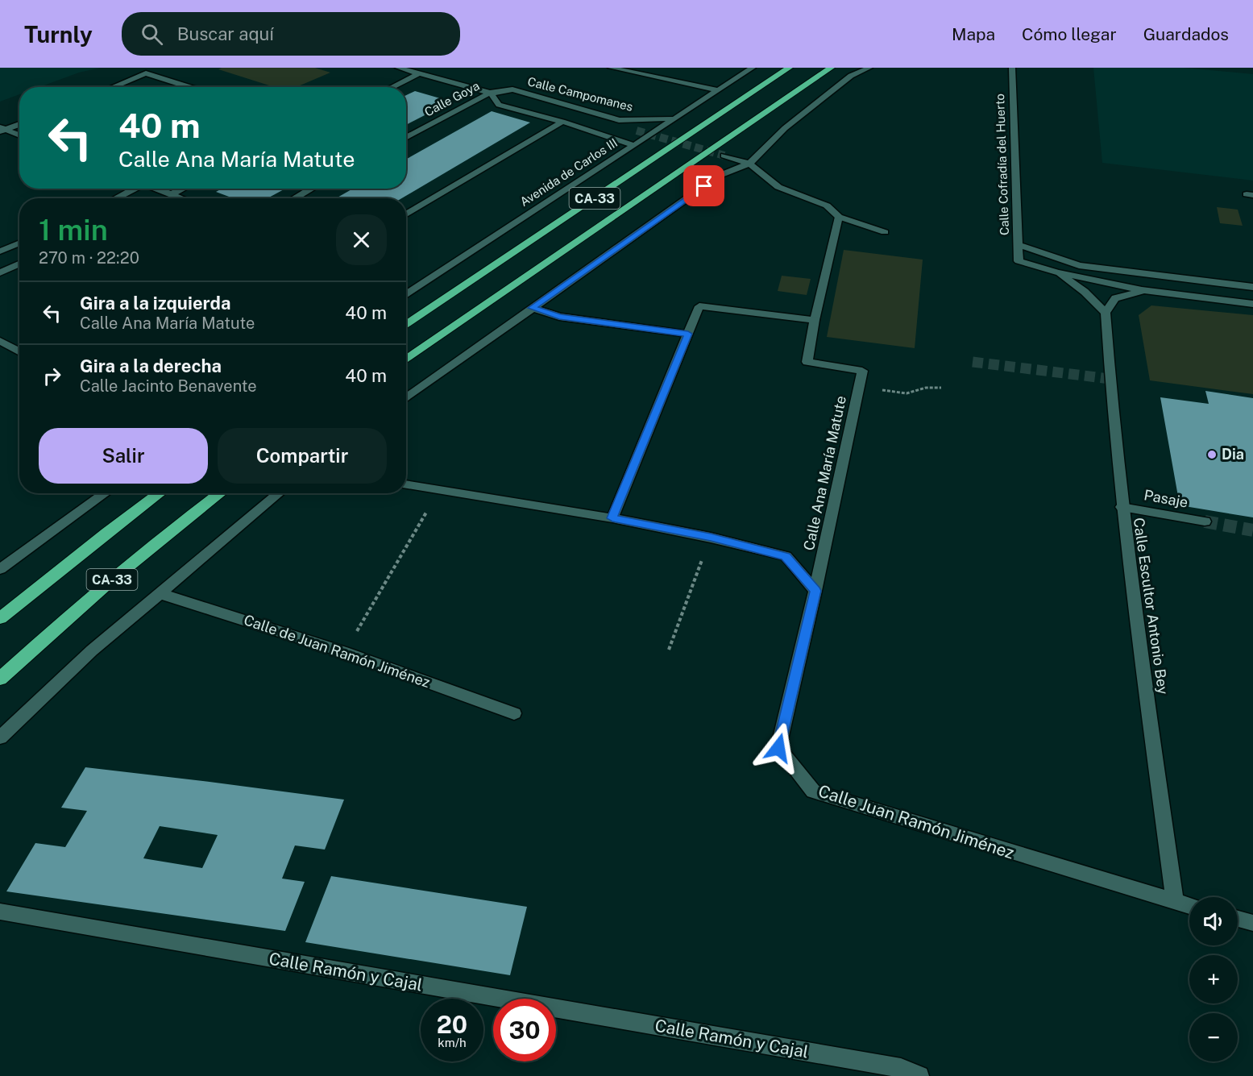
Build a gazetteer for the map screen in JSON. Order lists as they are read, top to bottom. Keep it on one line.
{"streets":{"highway":["CA-33"],"street":["Calle Campomanes","Calle Goya","Calle Cofradía del Huerto","Avenida de Carlos III","Calle Ana María Matute","Pasaje","Calle Escultor Antonio Bey","Calle de Juan Ramón Jiménez","Calle Juan Ramón Jiménez","Calle Ramón y Cajal"]},"crossings":[["Calle Campomanes","Calle Goya"],["Calle Campomanes","Avenida de Carlos III"],["Calle Ana María Matute","Calle Juan Ramón Jiménez"],["Pasaje","Calle Escultor Antonio Bey"],["Calle Escultor Antonio Bey","Calle Juan Ramón Jiménez"]],"places":["Dia"],"page":{"header":"Turnly","search":"Buscar aquí","nav":["Mapa","Cómo llegar","Guardados"],"turn":["40 m","Calle Ana María Matute"],"heading":["1 min","270 m · 22:20"],"list":[{"name":"Gira a la izquierda","note":"Calle Ana María Matute","value":"40 m"},{"name":"Gira a la derecha","note":"Calle Jacinto Benavente","value":"40 m"}],"buttons":["Salir","Compartir"],"map_buttons":["+","−"],"speed":"20 km/h","limit":"30"}}
